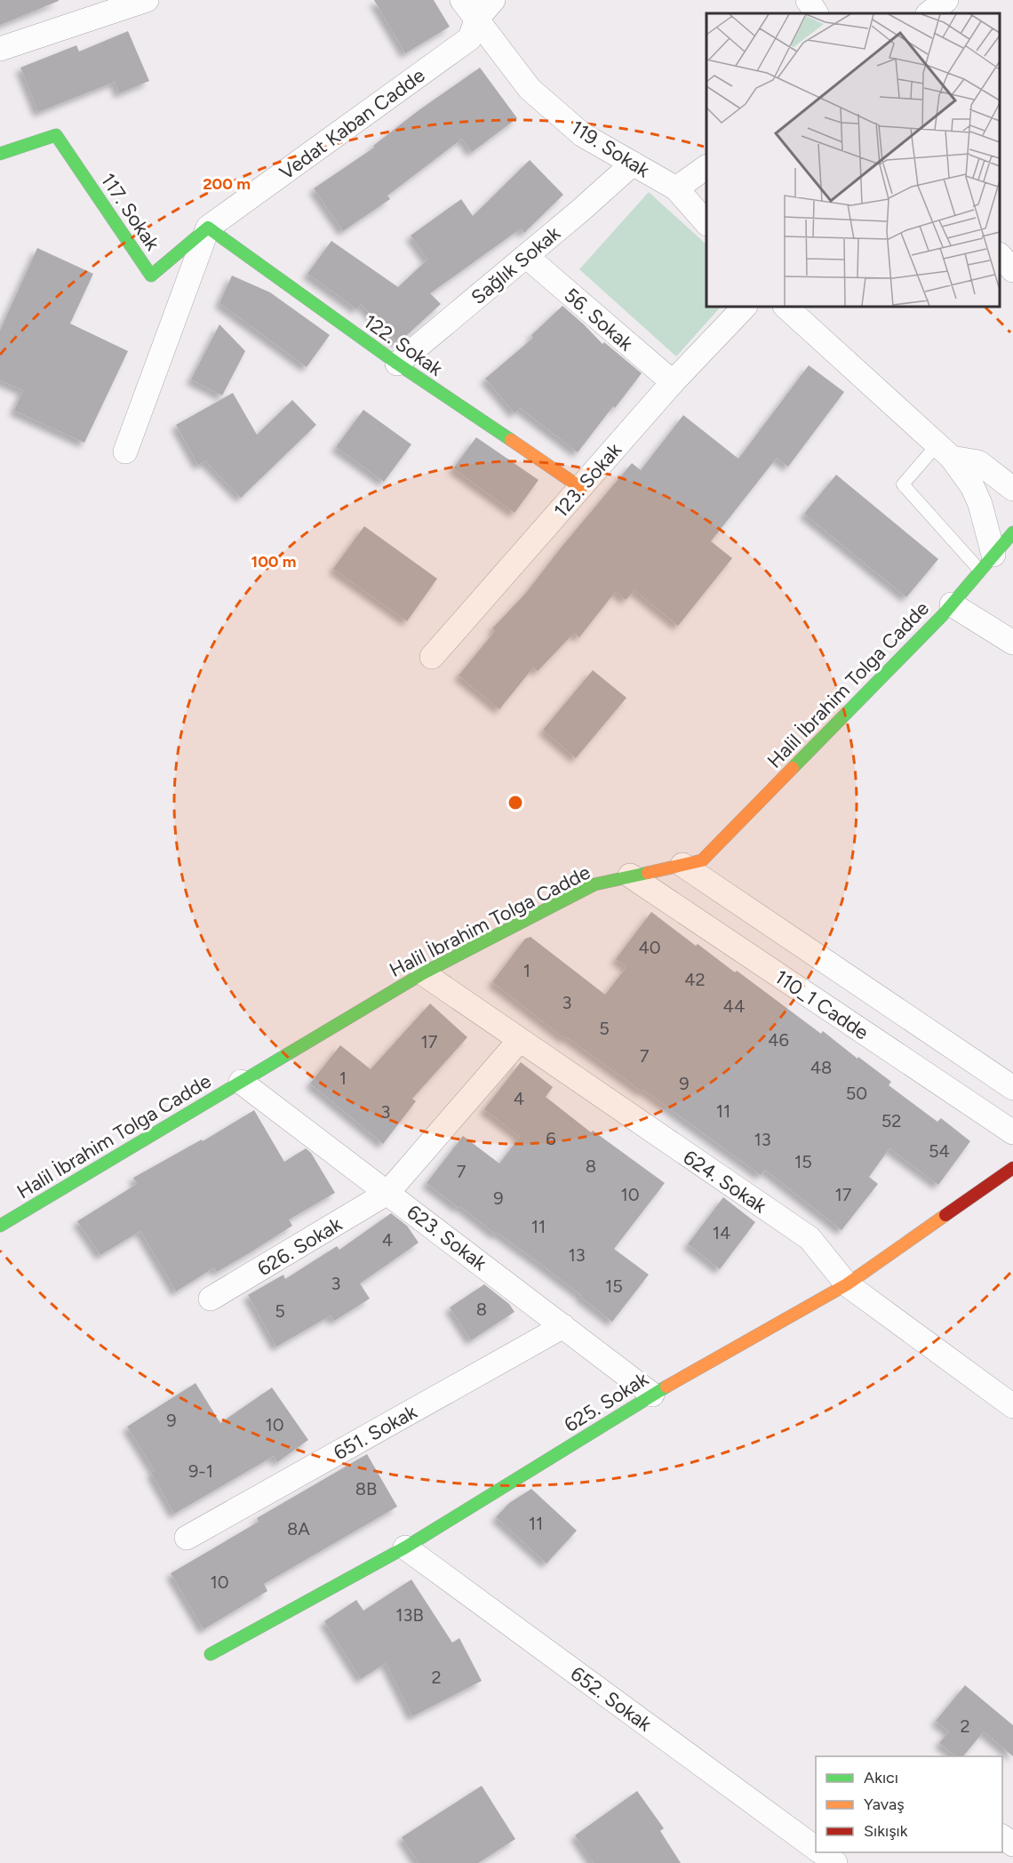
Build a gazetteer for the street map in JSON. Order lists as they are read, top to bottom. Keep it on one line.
{"streets":{"street":["Vedat Kaban Cadde","119. Sokak","117. Sokak","Sağlık Sokak","56. Sokak","122. Sokak","123. Sokak","Halil İbrahim Tolga Cadde","110_1 Cadde","624. Sokak","623. Sokak","626. Sokak","625. Sokak","651. Sokak","652. Sokak"]},"crossings":[["Vedat Kaban Cadde","119. Sokak"],["Vedat Kaban Cadde","117. Sokak"],["Vedat Kaban Cadde","122. Sokak"],["119. Sokak","Sağlık Sokak"],["117. Sokak","122. Sokak"],["Sağlık Sokak","56. Sokak"],["Sağlık Sokak","122. Sokak"],["56. Sokak","123. Sokak"],["122. Sokak","123. Sokak"],["Halil İbrahim Tolga Cadde","110_1 Cadde"],["Halil İbrahim Tolga Cadde","624. Sokak"],["Halil İbrahim Tolga Cadde","623. Sokak"],["624. Sokak","626. Sokak"],["624. Sokak","625. Sokak"],["623. Sokak","626. Sokak"],["623. Sokak","625. Sokak"],["623. Sokak","651. Sokak"],["625. Sokak","652. Sokak"]],"house_numbers":["40","1","42","3","44","5","46","17","7","48","1","9","50","4","11","3","52","6","13","54","15","8","7","10","17","9","11","14","4","13","3","15","8","5","9","10","9-1","8B","11","8A","10","13B","2","2"],"legend":["Akıcı","Yavaş","Sıkışık"],"rings":["200 m","100 m"]}
